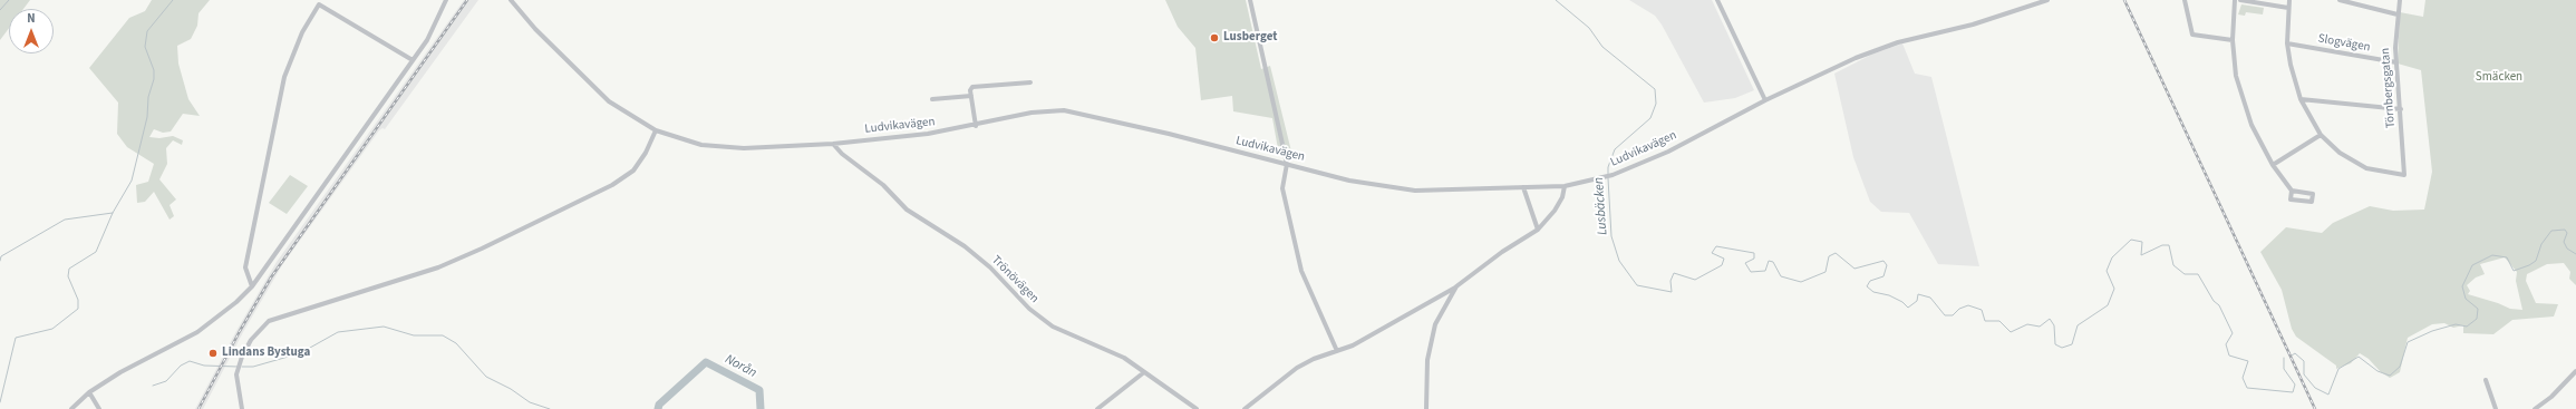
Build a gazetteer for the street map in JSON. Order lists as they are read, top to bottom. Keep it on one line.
{"streets":{"street":["Slogvägen","Törnbergsgatan","Ludvikavägen","Trönövägen"]},"crossings":[["Slogvägen","Törnbergsgatan"],["Ludvikavägen","Trönövägen"]],"water":["Lusbäcken","Norån"],"parks":["Smäcken"],"places":["Lusberget","Lindans Bystuga"],"north":"top"}
